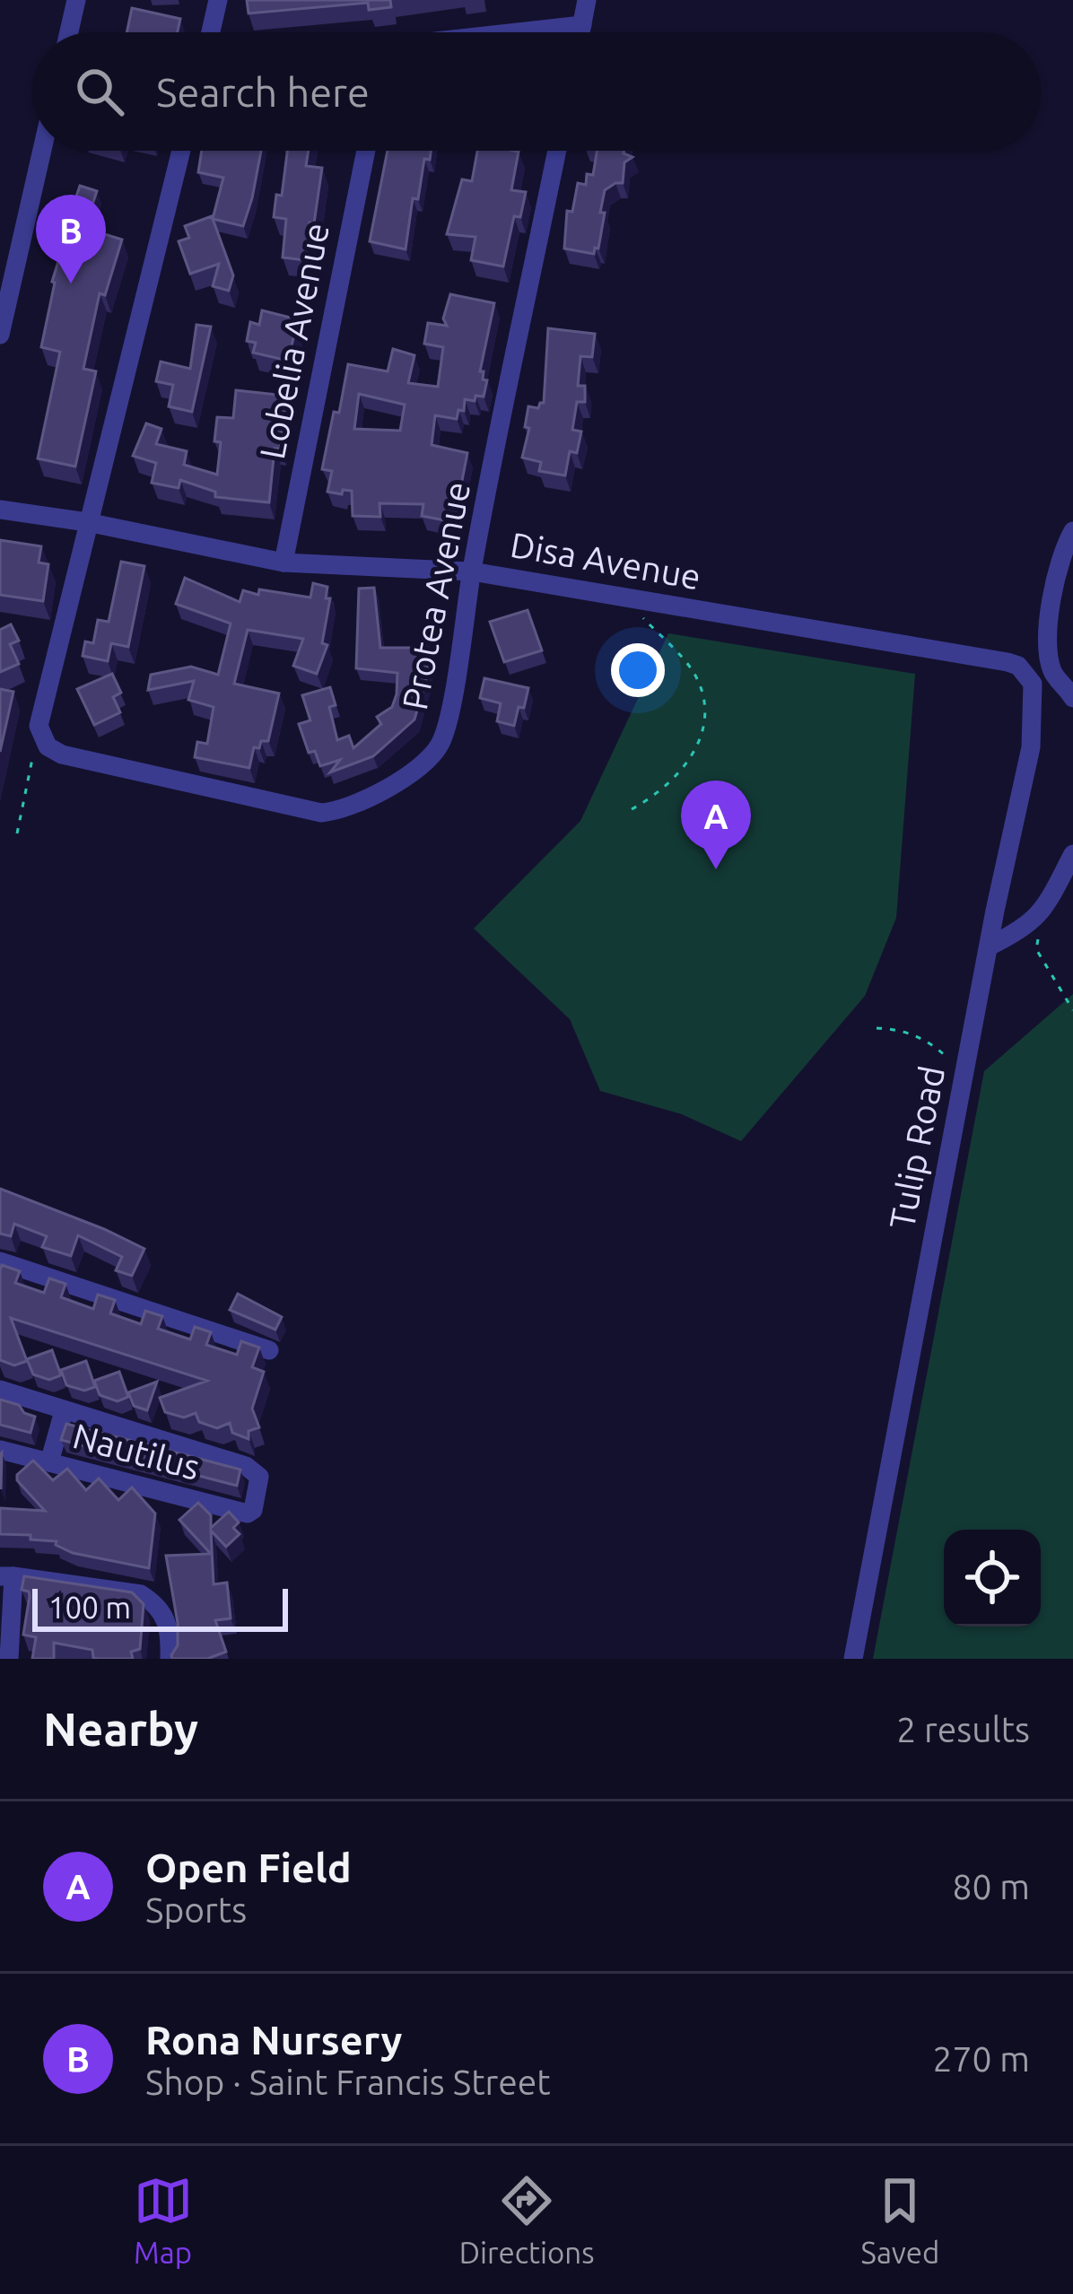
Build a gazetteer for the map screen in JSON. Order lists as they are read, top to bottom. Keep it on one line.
{"streets":{"street":["Lobelia Avenue","Disa Avenue","Protea Avenue","Tulip Road","Nautilus"]},"crossings":[["Lobelia Avenue","Disa Avenue"],["Disa Avenue","Protea Avenue"],["Disa Avenue","Tulip Road"]],"scale_bar":"100 m","page":{"search":"Search here","pins":["B","A"],"scale":"100 m","heading":["Nearby","2 results"],"list":[{"mark":"A","name":"Open Field","note":"Sports","value":"80 m"},{"mark":"B","name":"Rona Nursery","note":"Shop · Saint Francis Street","value":"270 m"}],"nav":["Map","Directions","Saved"]}}
